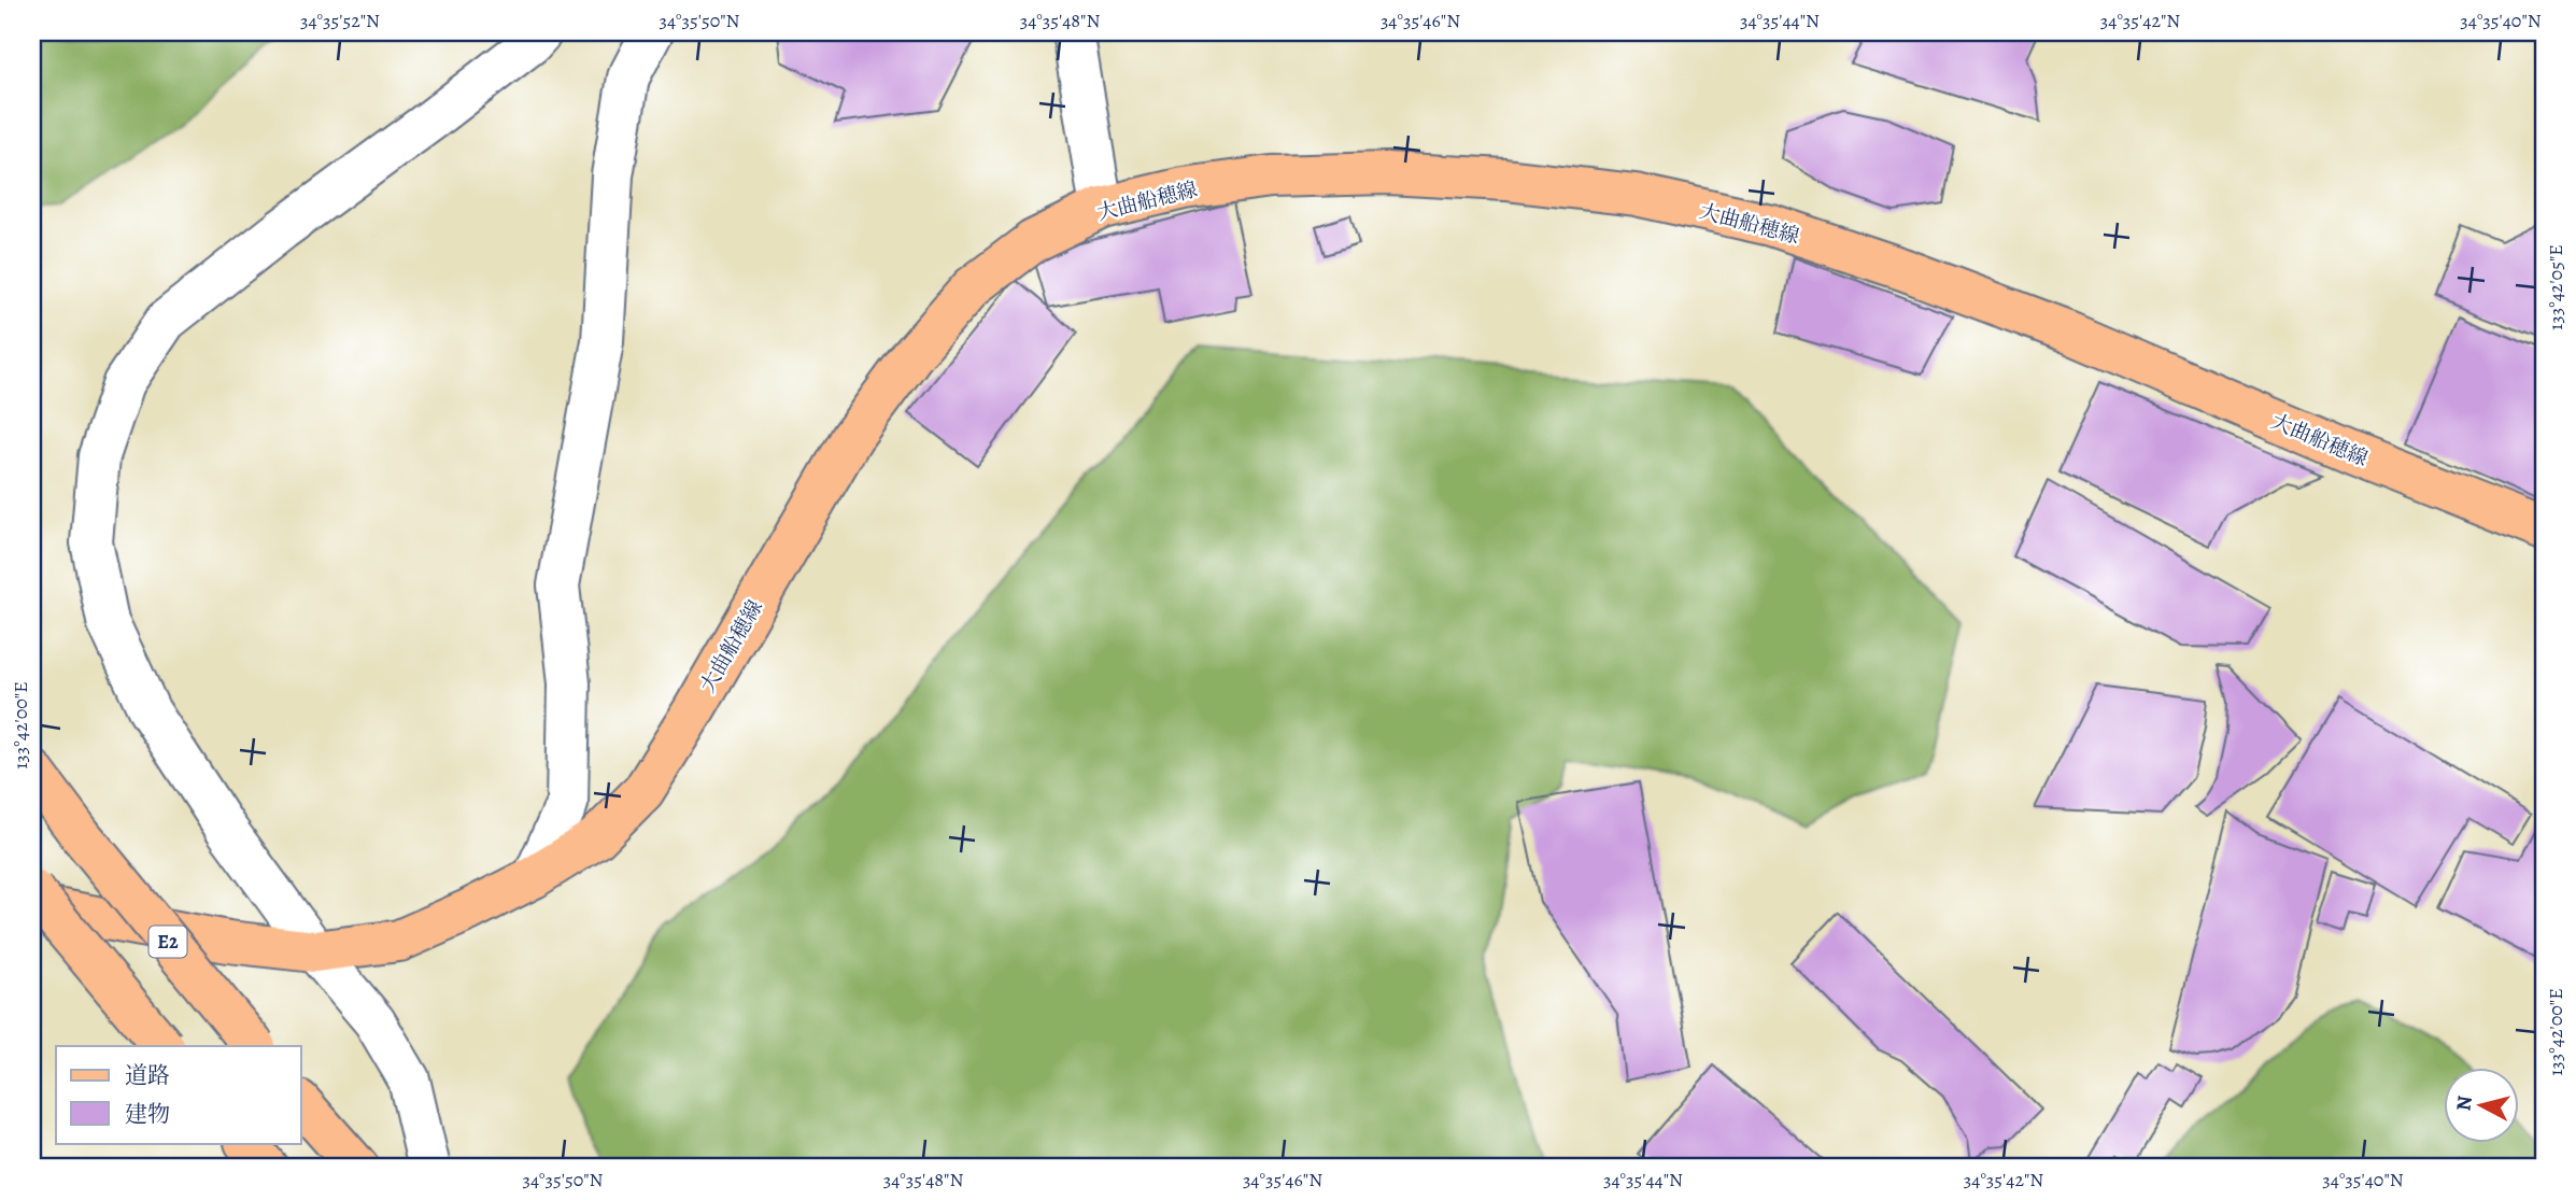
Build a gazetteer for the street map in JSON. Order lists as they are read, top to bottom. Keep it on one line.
{"streets":{"main road":["大曲船穂線","E2"]},"legend":["道路","建物"],"north":"left","coordinates":["34°35'52\"N","34°35'50\"N","34°35'48\"N","34°35'46\"N","34°35'44\"N","34°35'42\"N","34°35'40\"N","133°42'05\"E","133°42'00\"E"]}
